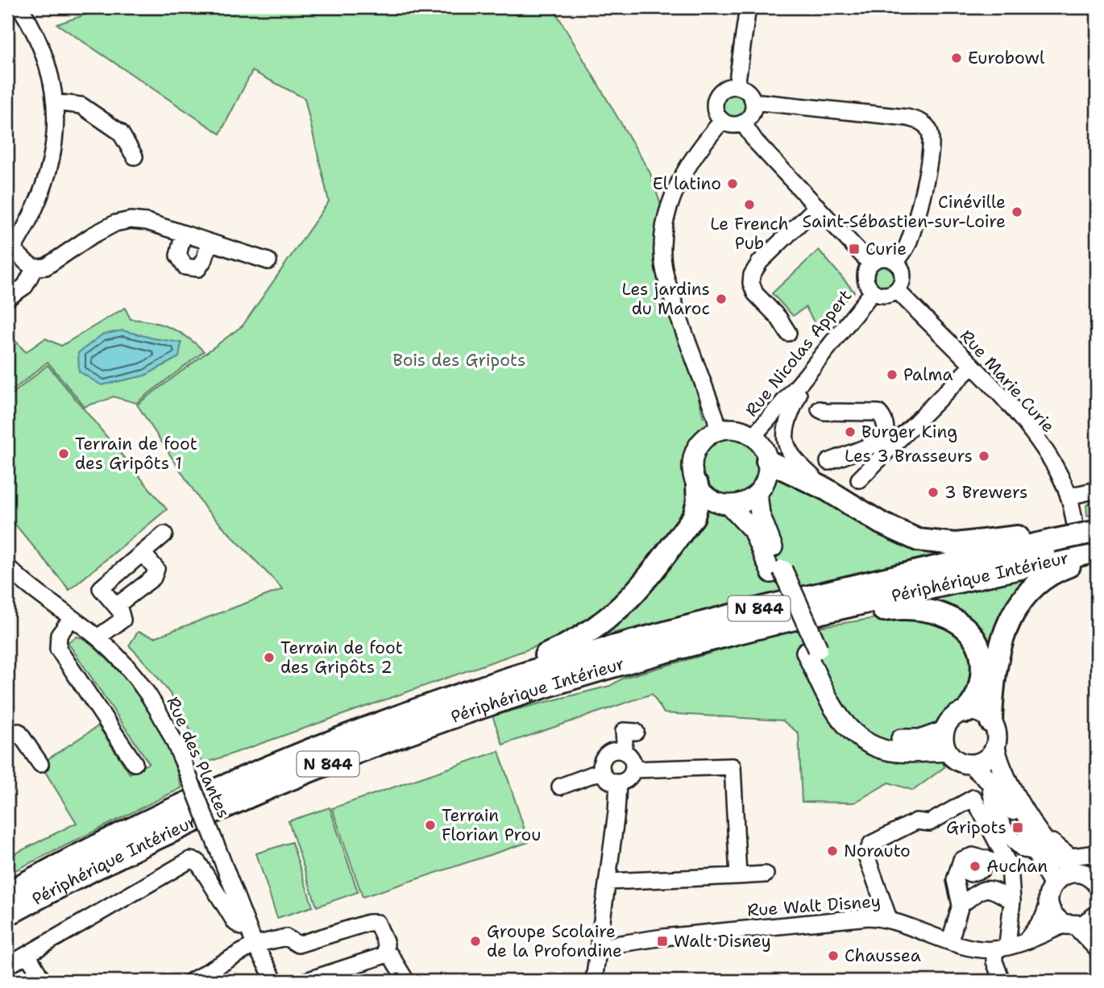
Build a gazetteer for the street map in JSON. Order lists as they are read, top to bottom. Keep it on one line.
{"streets":{"highway":["Périphérique Intérieur","N 844"],"street":["Rue Nicolas Appert","Rue Marie Curie","Rue des Plantes","Rue Walt Disney"]},"crossings":[["Rue Nicolas Appert","Rue Marie Curie"],["Rue Marie Curie","Périphérique Intérieur"],["Rue Marie Curie","N 844"],["Périphérique Intérieur","N 844"]],"parks":["Bois des Gripots"],"places":{"other":["Eurobowl","El latino","Le French Pub","Cinéville Saint-Sébastien-sur-Loire","Les jardins du Maroc","Palma","Burger King","Terrain de foot des Gripôts 1","Les 3 Brasseurs","3 Brewers","Terrain de foot des Gripôts 2","Terrain Florian Prou","Norauto","Auchan","Groupe Scolaire de la Profondine","Chaussea"],"transit":["Curie","Gripots","Walt Disney"]}}
